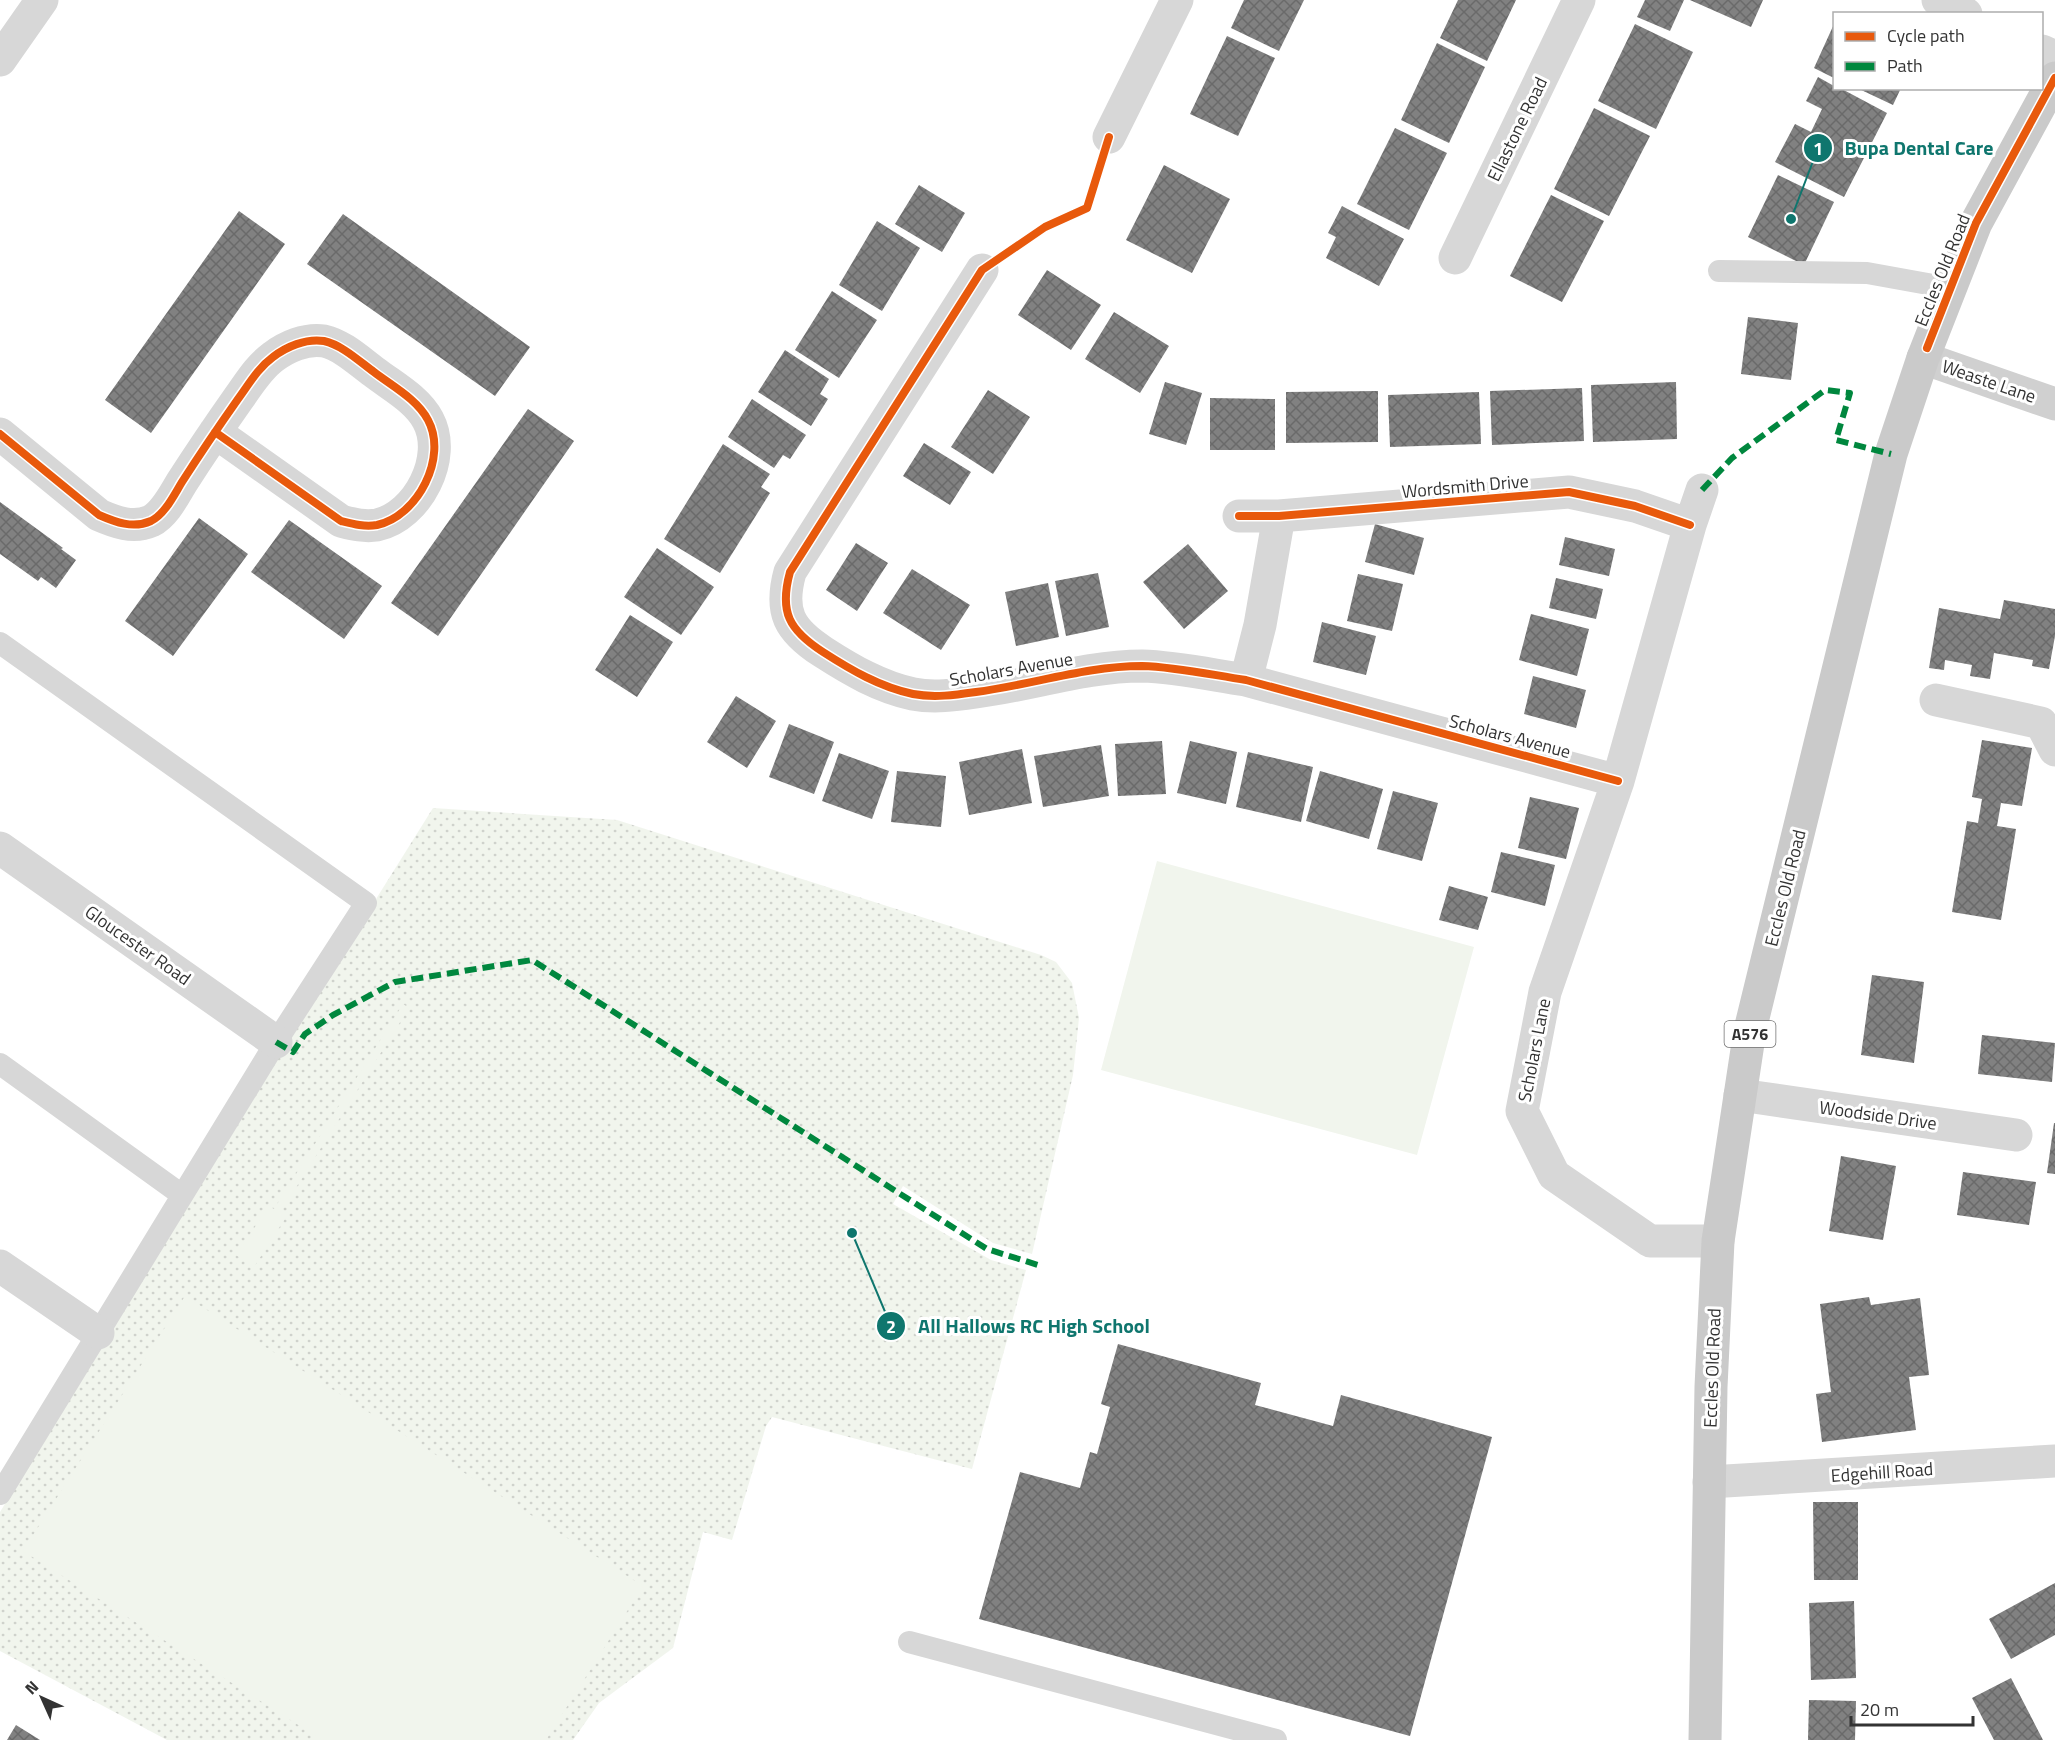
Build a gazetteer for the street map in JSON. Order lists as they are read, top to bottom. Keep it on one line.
{"streets":{"main road":["Eccles Old Road","Weaste Lane","A576"],"street":["Ellastone Road","Wordsmith Drive","Scholars Avenue","Gloucester Road","Scholars Lane","Woodside Drive","Edgehill Road"]},"crossings":[["Eccles Old Road","Weaste Lane"],["Eccles Old Road","Scholars Lane"],["Eccles Old Road","Woodside Drive"],["Eccles Old Road","Edgehill Road"],["Scholars Avenue","Scholars Lane"]],"places":["Bupa Dental Care","All Hallows RC High School"],"legend":["Cycle path","Path"],"scale_bar":"20 m","north":"top left"}
